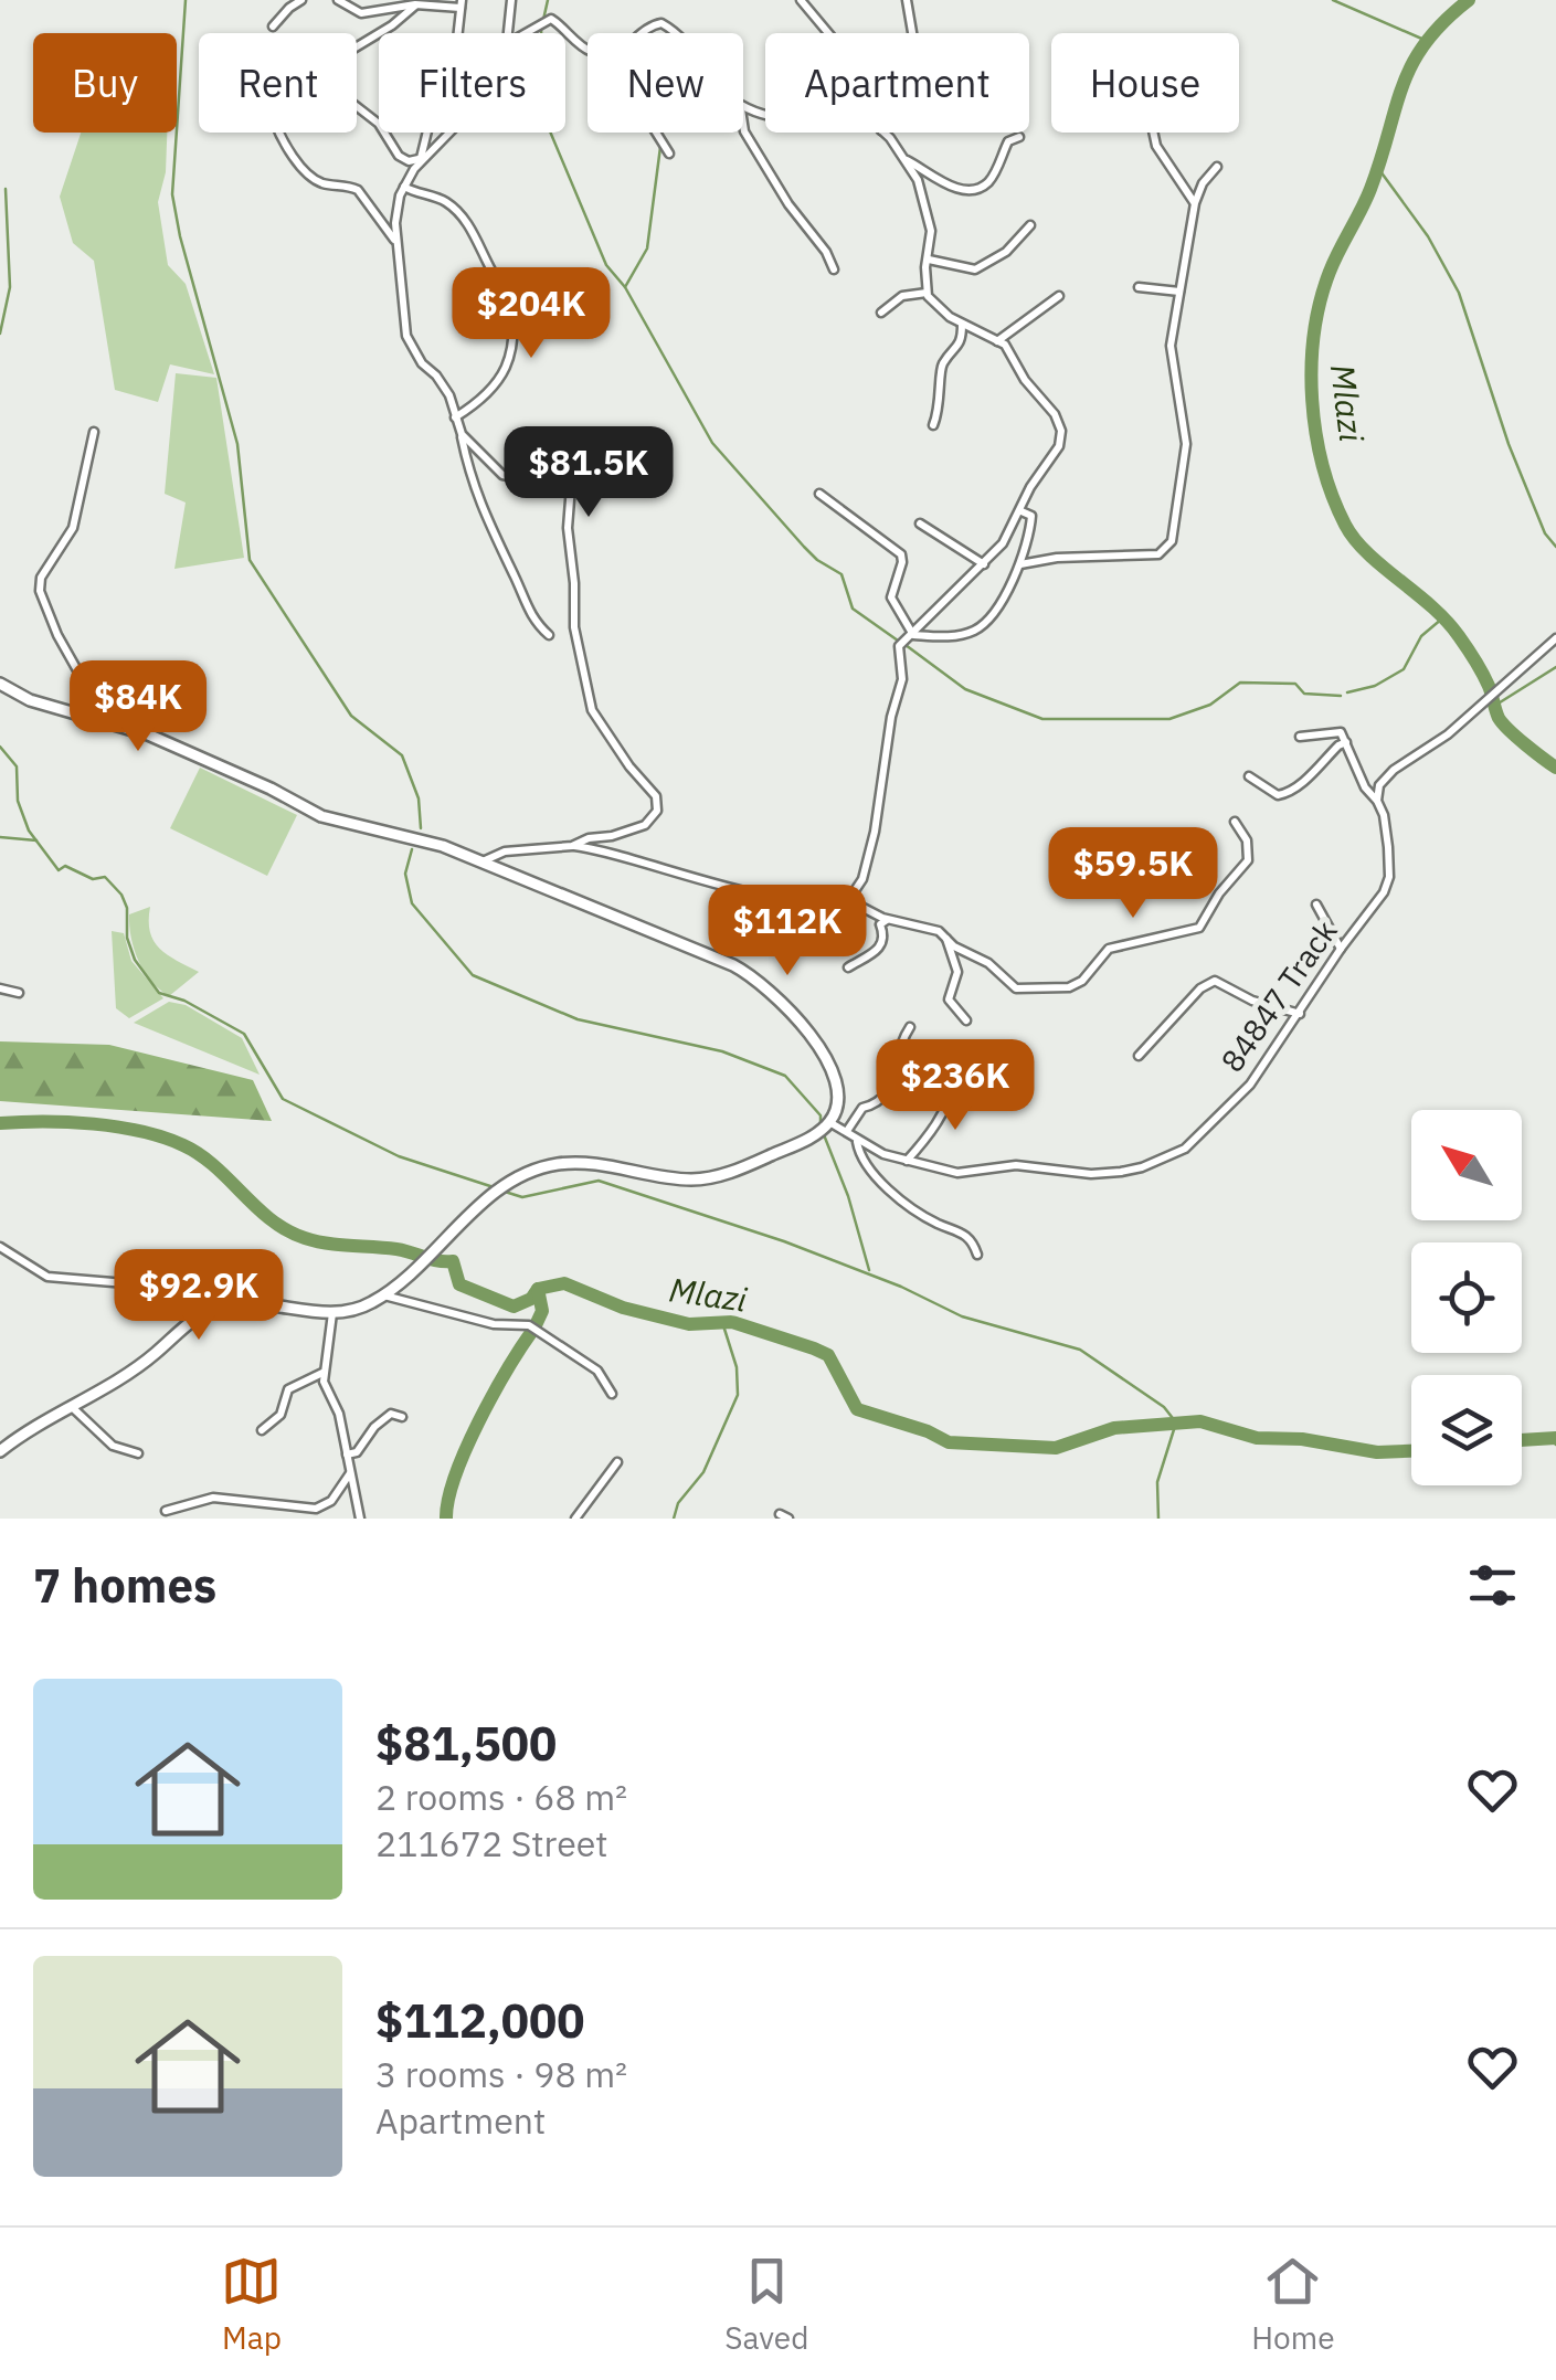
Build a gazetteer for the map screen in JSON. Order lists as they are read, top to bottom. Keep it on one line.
{"streets":{"street":["84847 Track"]},"water":["Mlazi"],"north":"top left","page":{"chip":["Buy","Rent","Filters","New","Apartment","House"],"price":["$204K","$81.5K","$84K","$59.5K","$112K","$236K","$92.9K"],"heading":"7 homes","list":[{"name":"$81,500","note":"2 rooms · 68 m² · 211672 Street"},{"name":"$112,000","note":"3 rooms · 98 m² · Apartment"}],"tabs":["Map","Saved","Home"]}}
